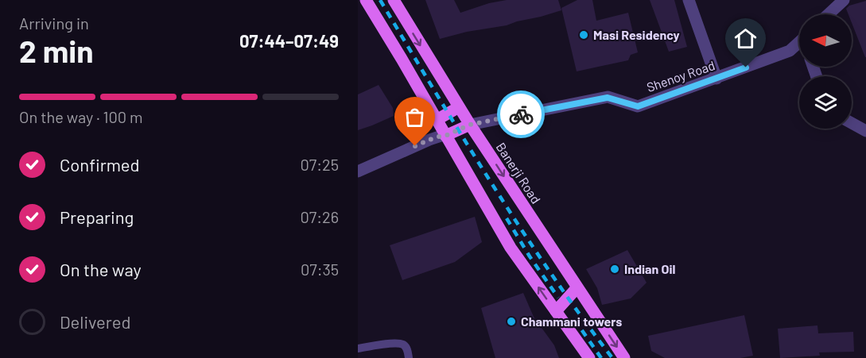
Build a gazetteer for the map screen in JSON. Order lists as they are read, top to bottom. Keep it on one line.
{"streets":{"main road":["Banerji Road"],"street":["Shenoy Road"]},"crossings":[["Shenoy Road","Banerji Road"]],"places":["Masi Residency","Indian Oil","Chammani towers"],"north":"left","page":{"heading":["2 min","Arriving in","07:44–07:49"],"bar":"On the way · 100 m","list":[["Confirmed","07:25"],["Preparing","07:26"],["On the way","07:35"],"Delivered"]}}
